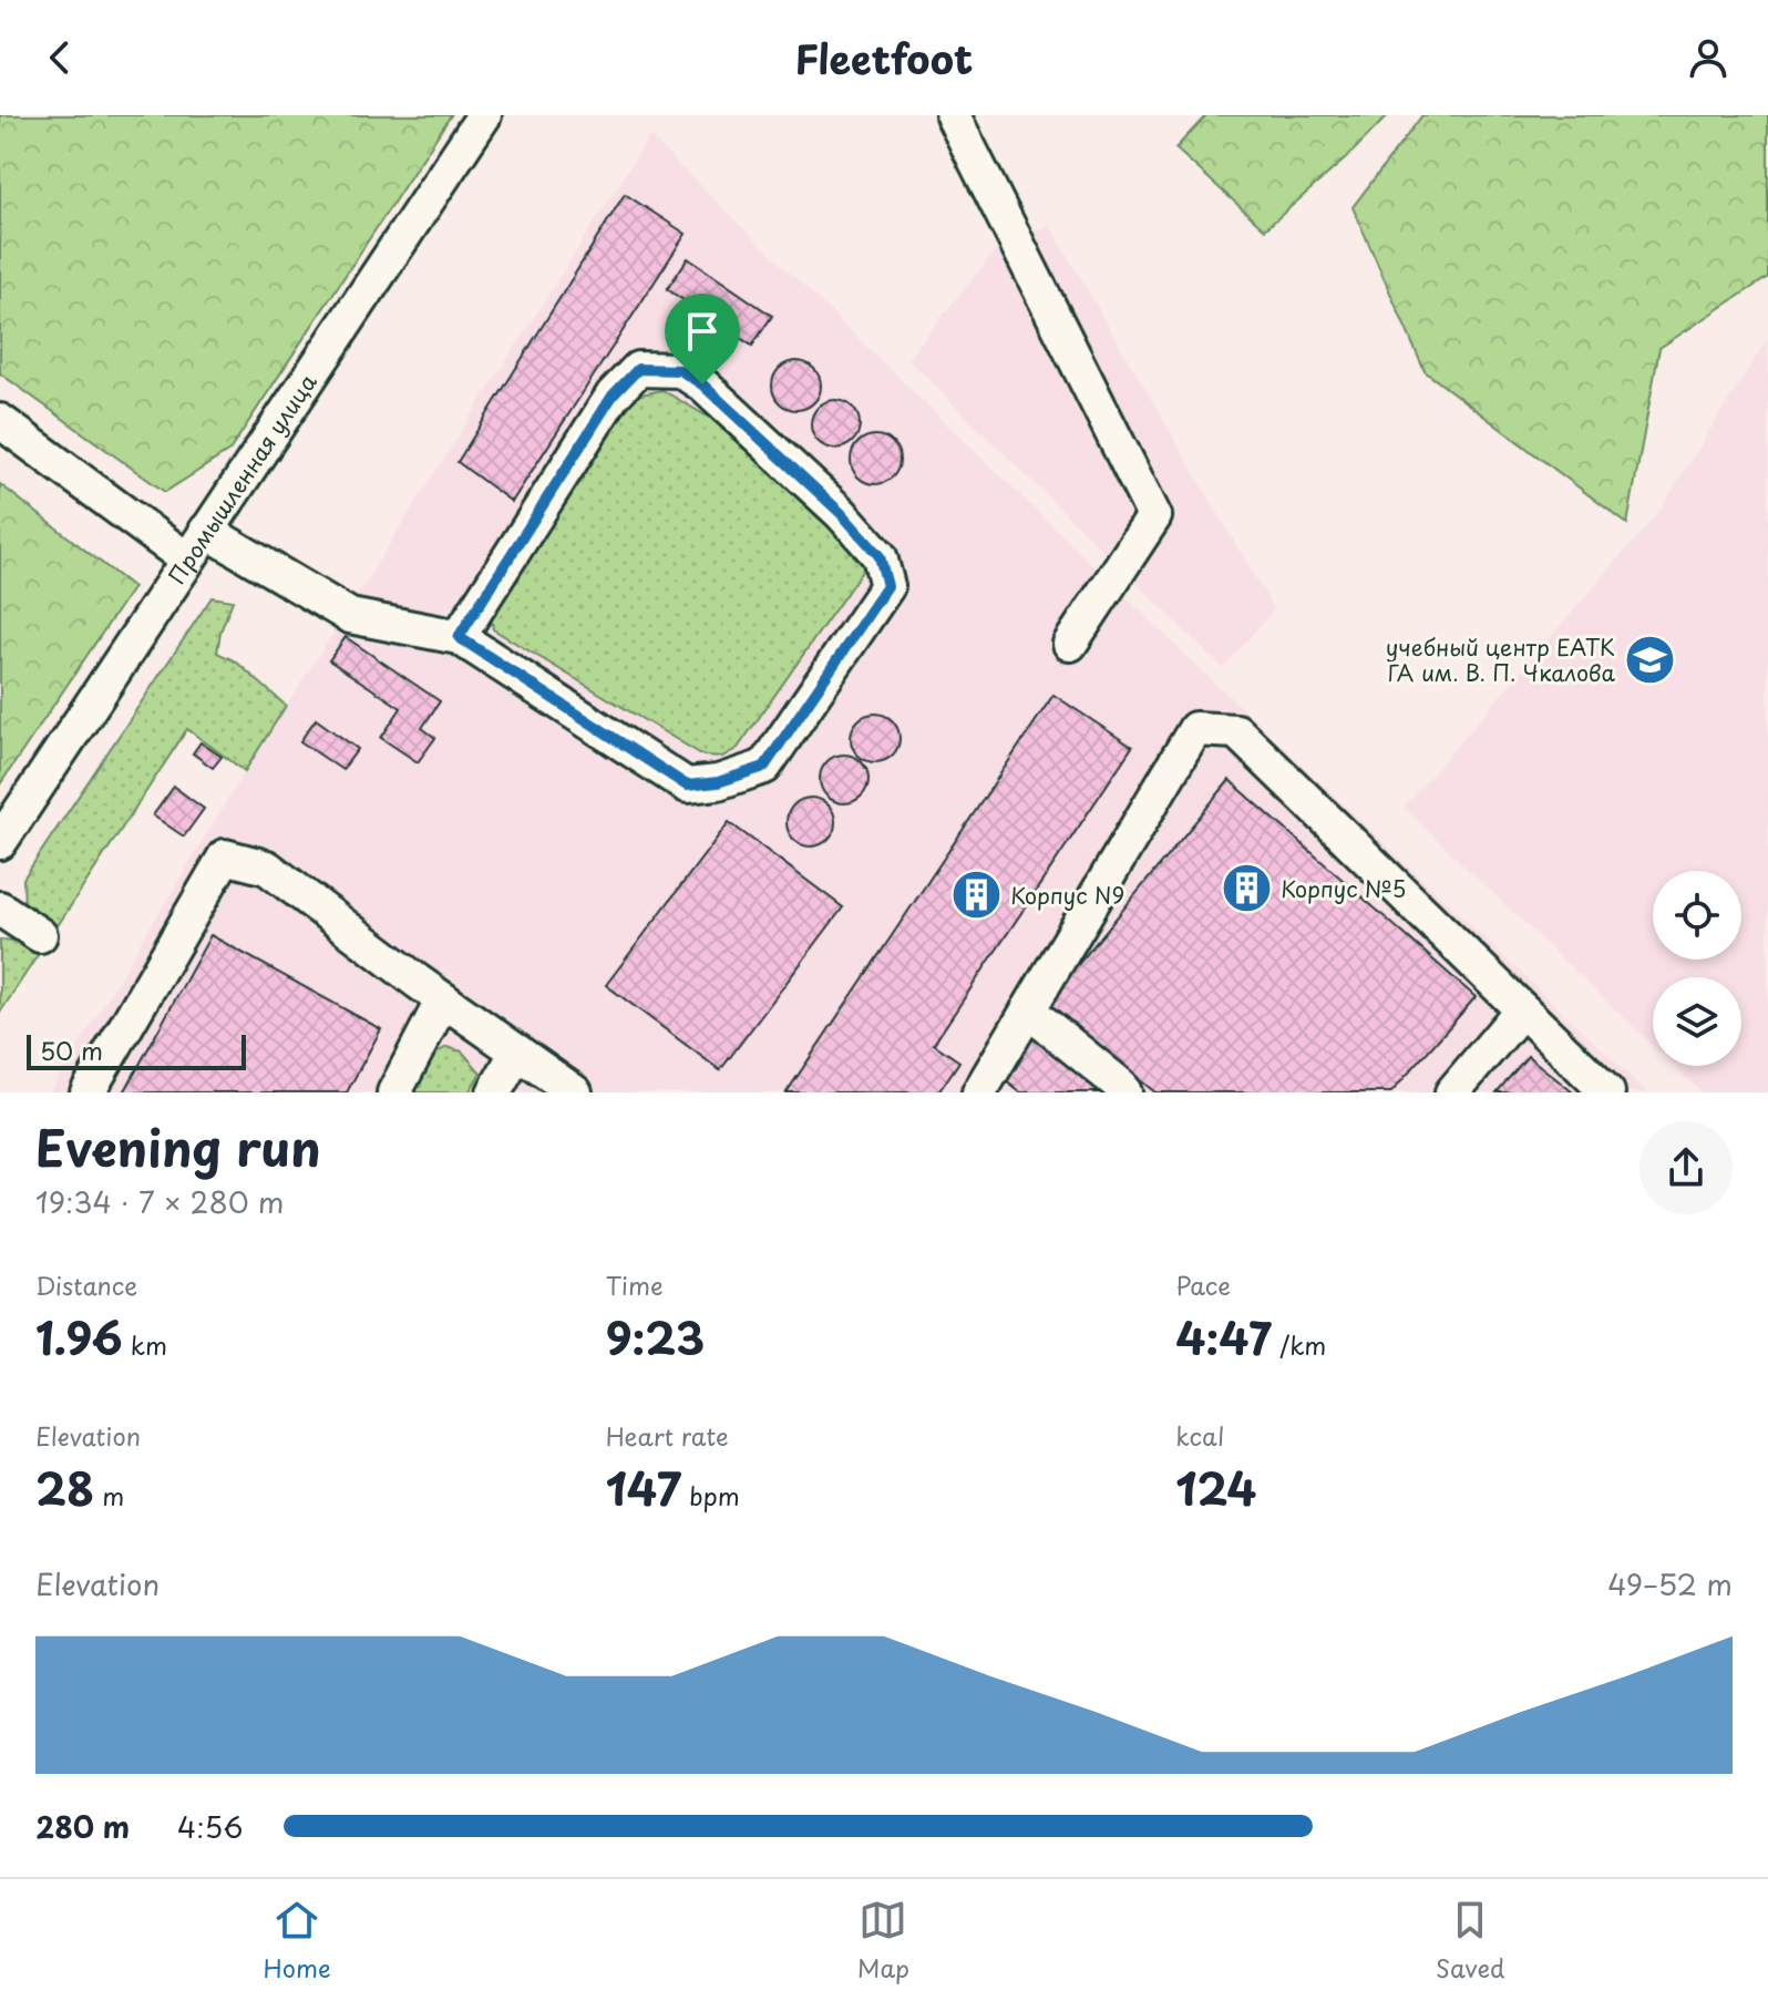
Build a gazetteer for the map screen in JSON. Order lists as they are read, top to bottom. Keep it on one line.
{"streets":{"street":["Промышленная улица"]},"places":{"school or university":["учебный центр ЕАТК ГА им. В. П. Чкалова"],"building":["Корпус №5","Корпус N9"]},"scale_bar":"50 m","page":{"header":"Fleetfoot","scale":"50 m","heading":["Evening run","19:34 · 7 × 280 m"],"stats":[["Distance","1.96 km"],["Time","9:23"],["Pace","4:47 /km"],["Elevation","28 m"],["Heart rate","147 bpm"],["kcal","124"]],"chart":["Elevation","49–52 m"],"list":[{"name":"280 m","note":"4:56"}],"tabs":["Home","Map","Saved"]}}
